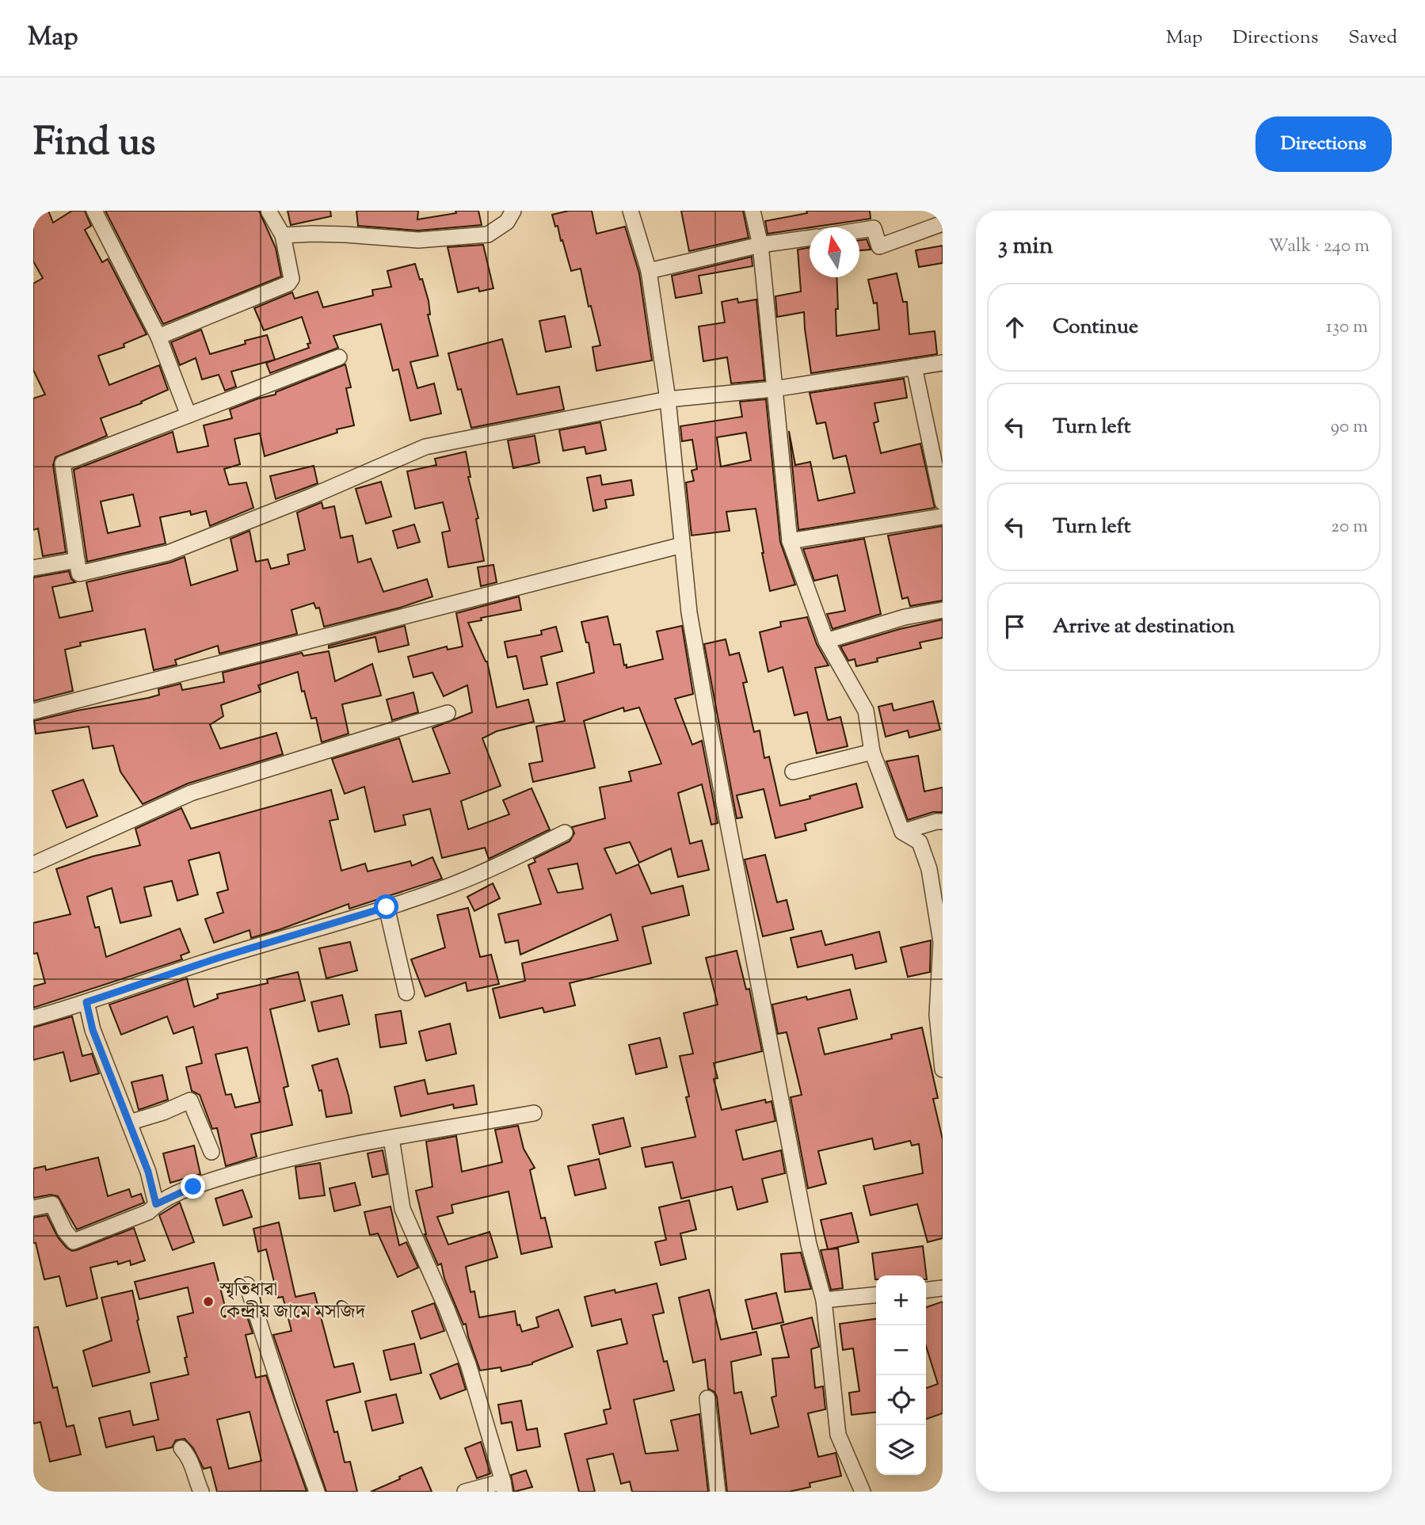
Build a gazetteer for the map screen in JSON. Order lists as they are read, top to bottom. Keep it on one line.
{"places":["স্মৃতিধারা কেন্দ্রীয় জামে মসজিদ"],"north":"top","page":{"header":"Map","nav":["Map","Directions","Saved"],"title":"Find us","buttons":"Directions","heading":["3 min","Walk · 240 m"],"list":[["Continue","130 m"],["Turn left","90 m"],["Turn left","20 m"],"Arrive at destination"],"map_buttons":["+","−"]}}
